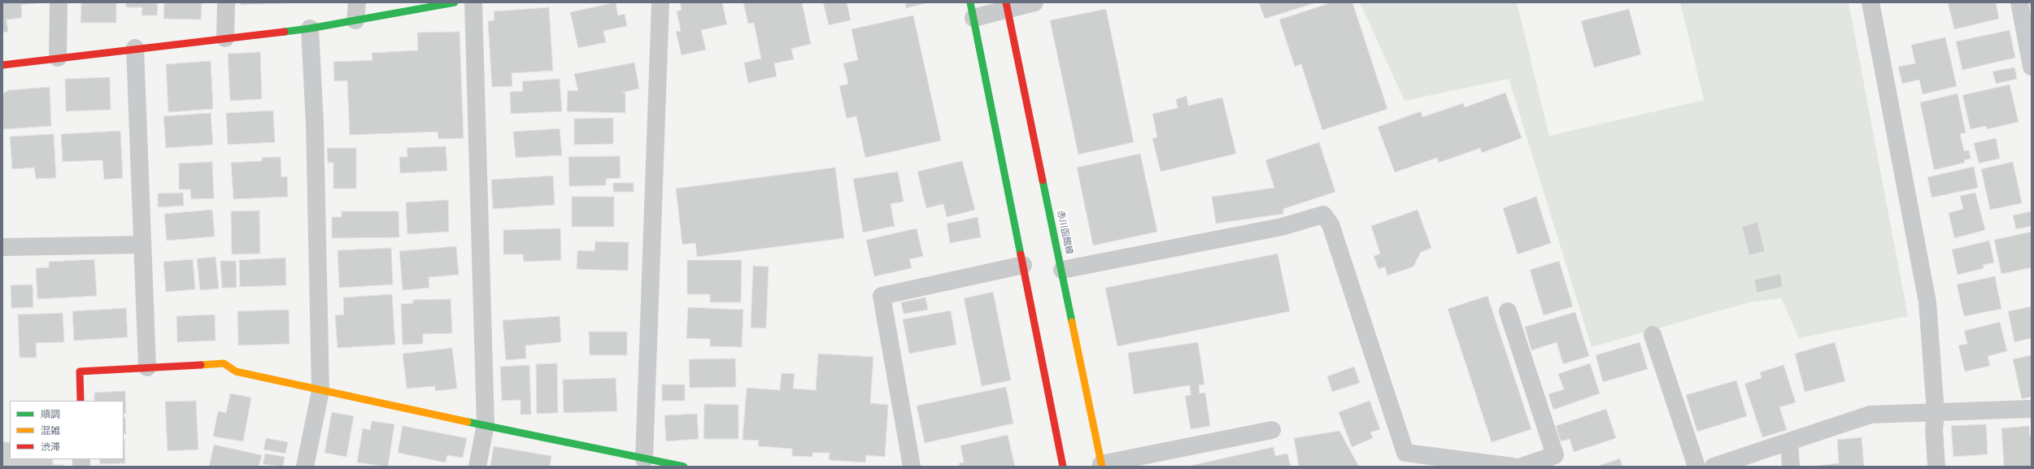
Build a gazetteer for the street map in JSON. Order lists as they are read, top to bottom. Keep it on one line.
{"streets":{"street":["赤川函館線"]},"legend":["順調","混雑","渋滞"]}
